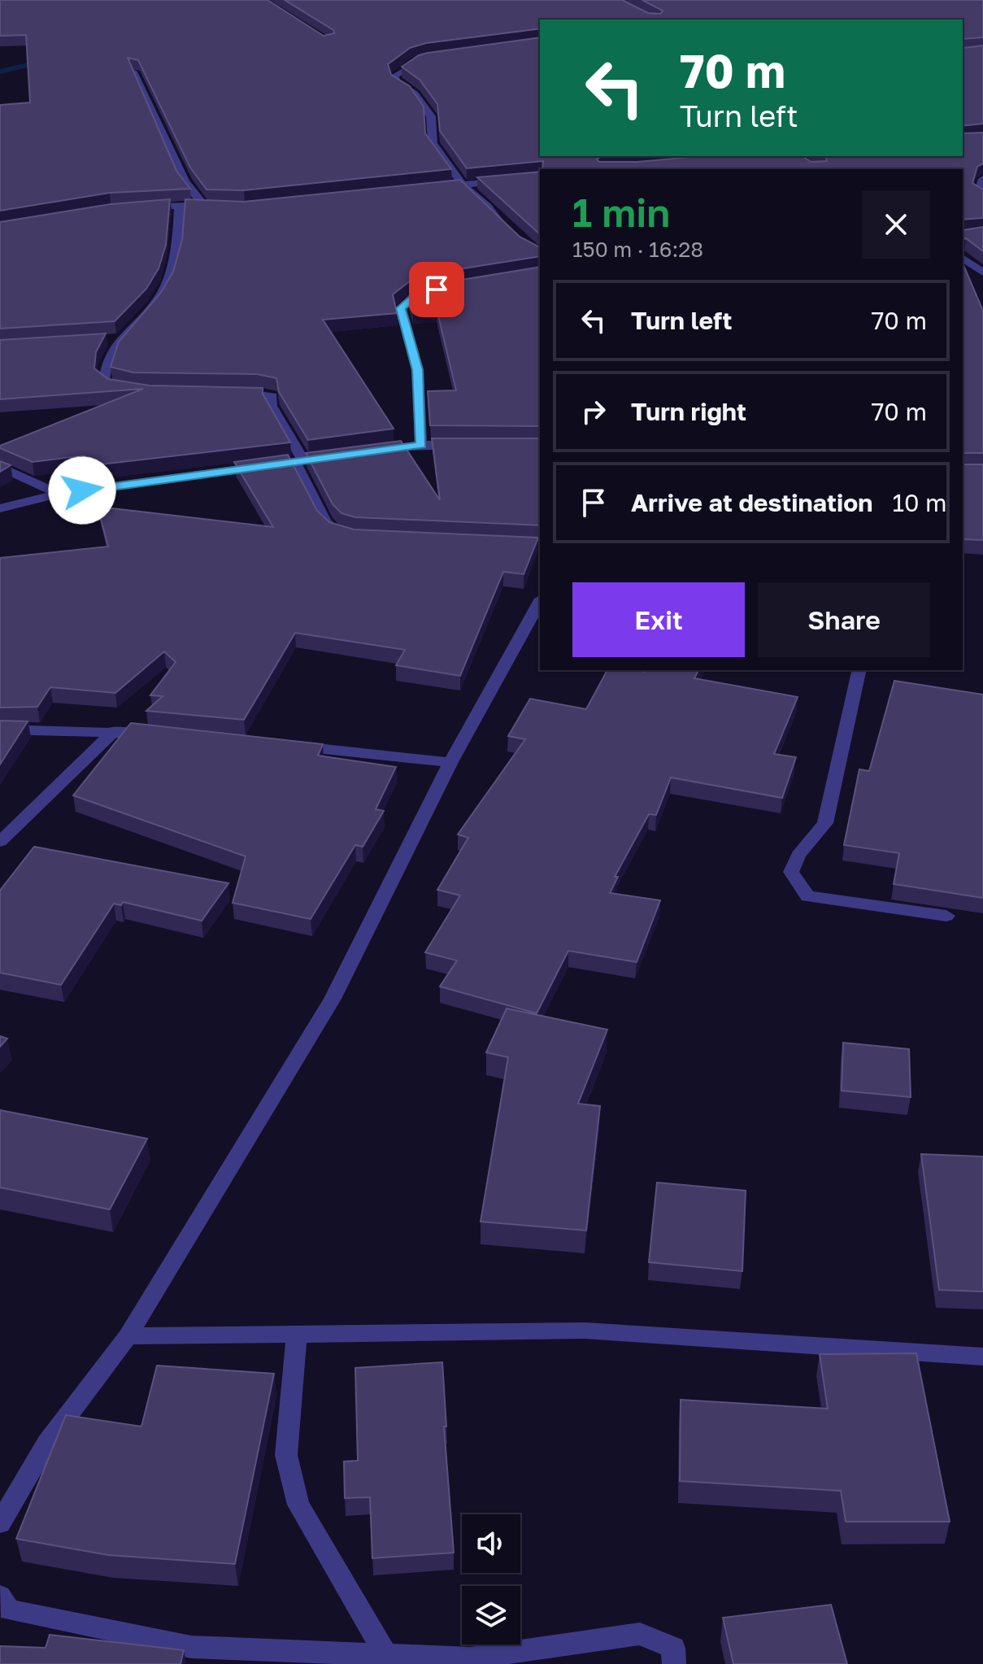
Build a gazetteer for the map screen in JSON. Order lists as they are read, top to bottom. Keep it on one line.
{"page":{"turn":["70 m","Turn left"],"heading":["1 min","150 m · 16:28"],"list":[{"name":"Turn left","value":"70 m"},{"name":"Turn right","value":"70 m"},{"name":"Arrive at destination","value":"10 m"}],"buttons":["Exit","Share"]}}
